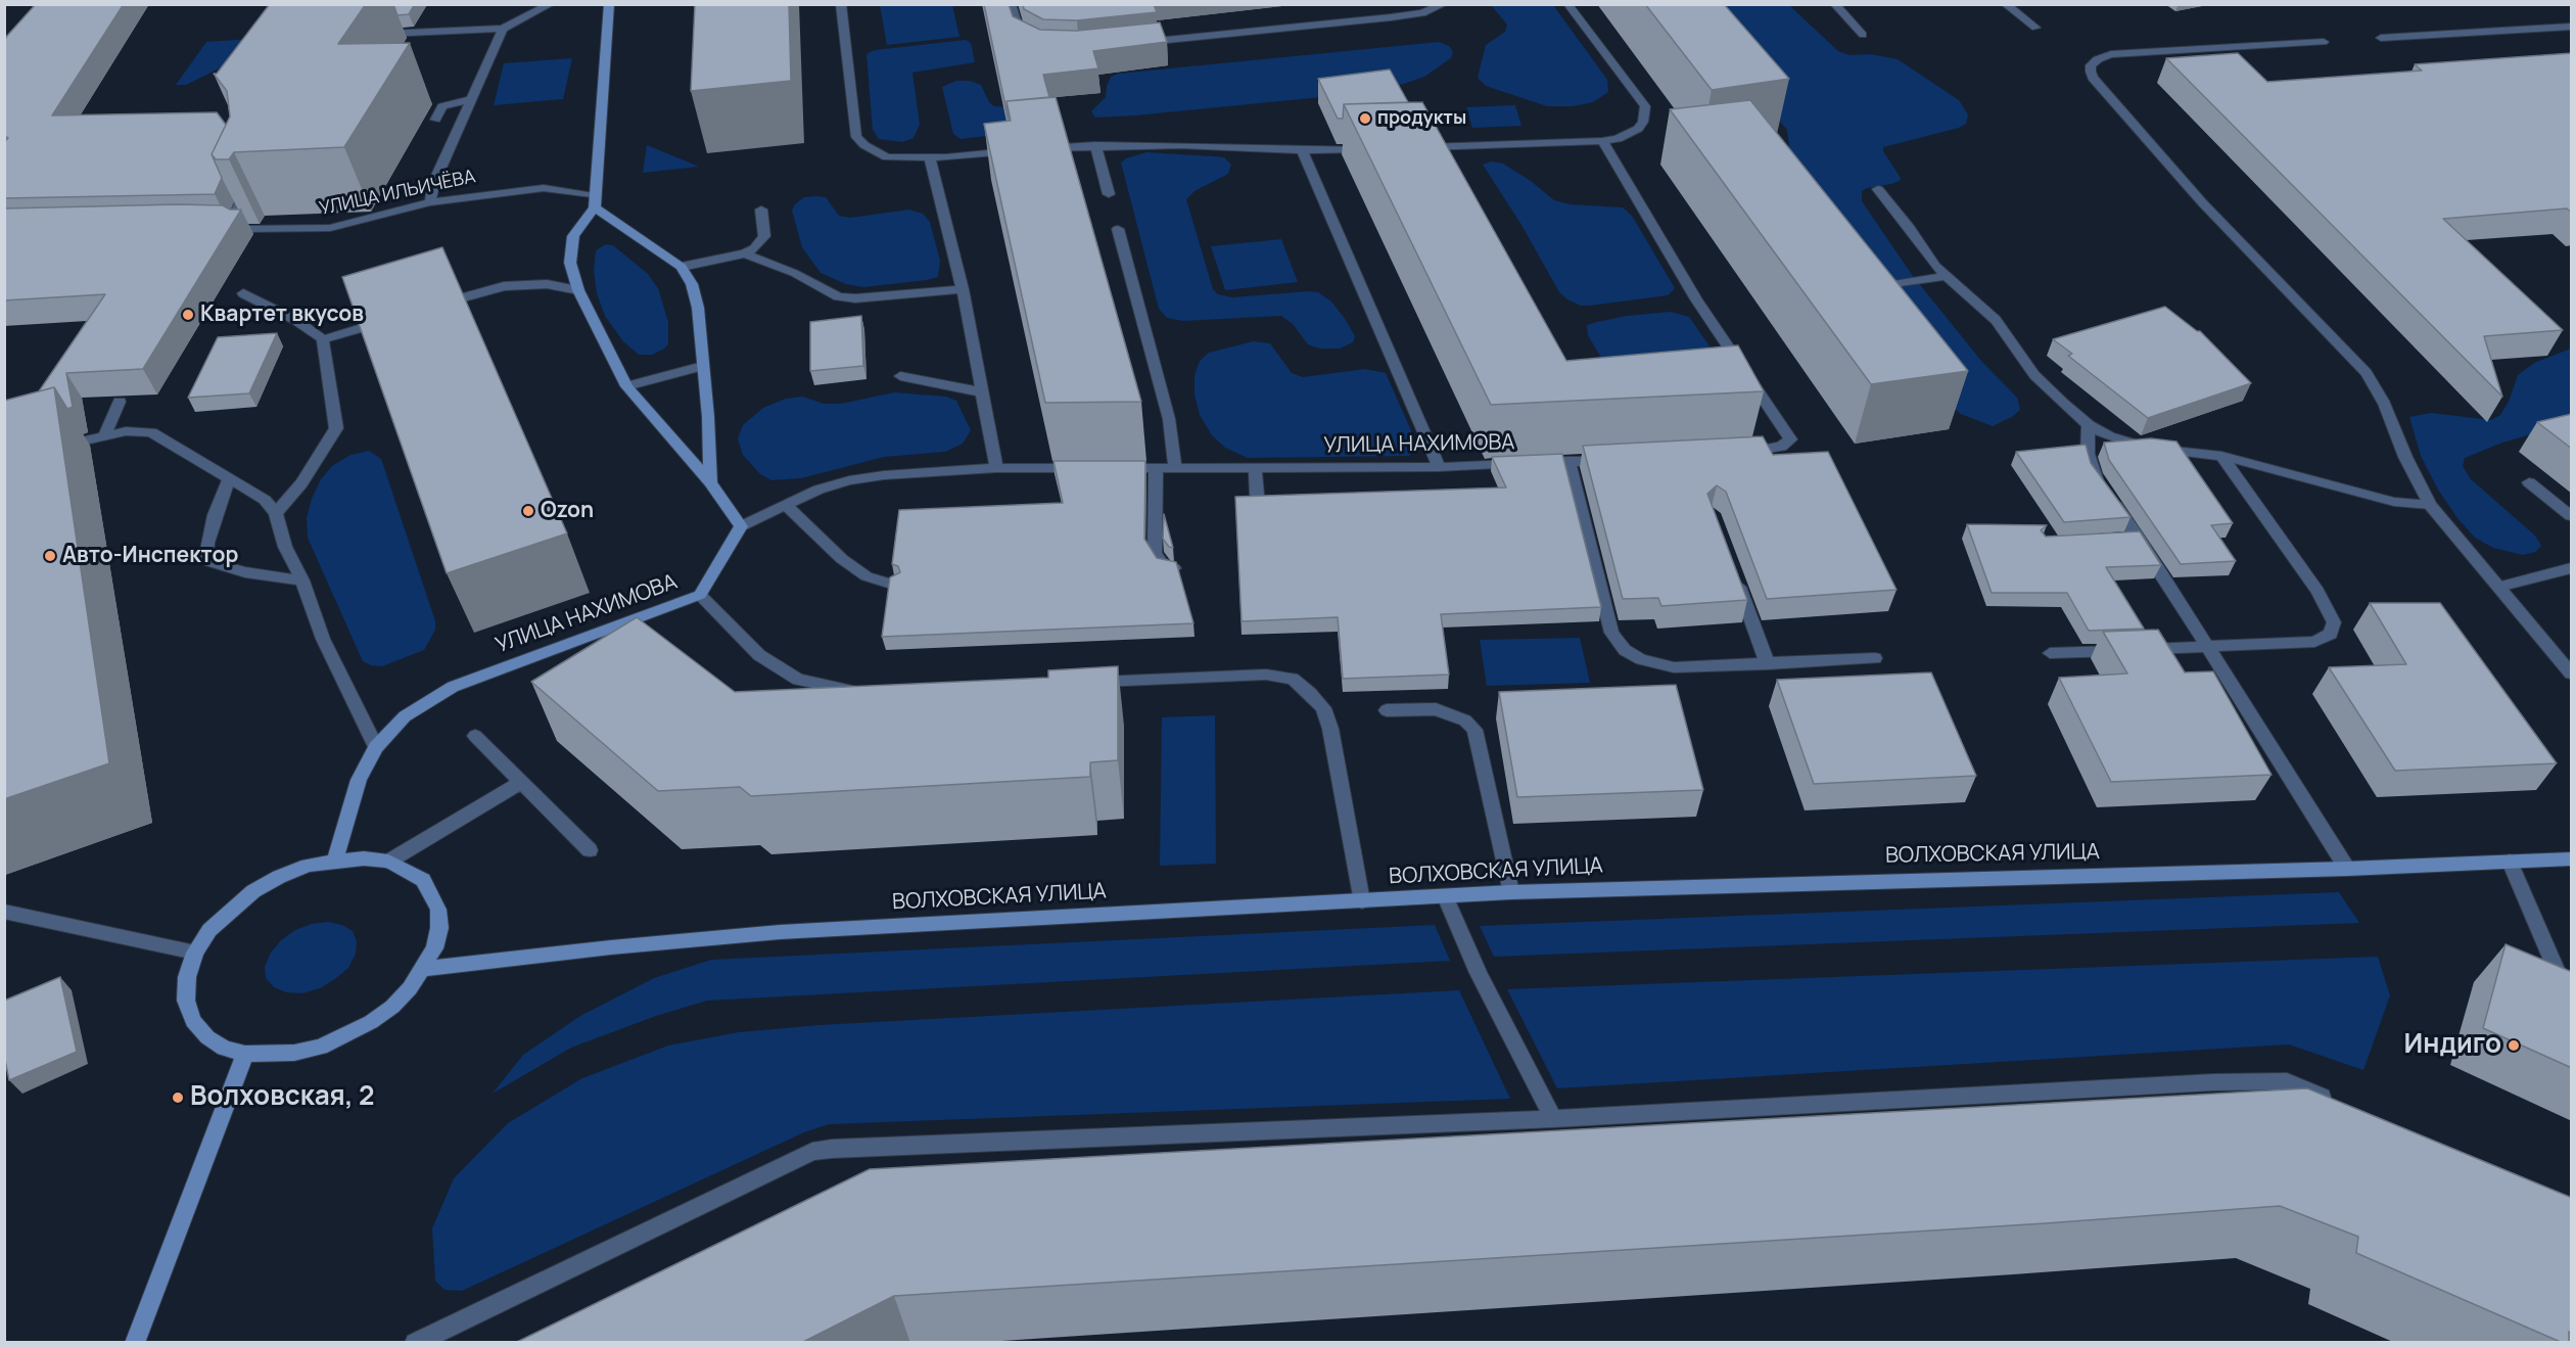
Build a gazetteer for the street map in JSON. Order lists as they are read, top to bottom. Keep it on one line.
{"streets":{"main road":["УЛИЦА НАХИМОВА","ВОЛХОВСКАЯ УЛИЦА"],"street":["УЛИЦА ИЛЬИЧЁВА"]},"places":["продукты","Квартет вкусов","Ozon","Авто-Инспектор","Индиго","Волховская, 2"]}
